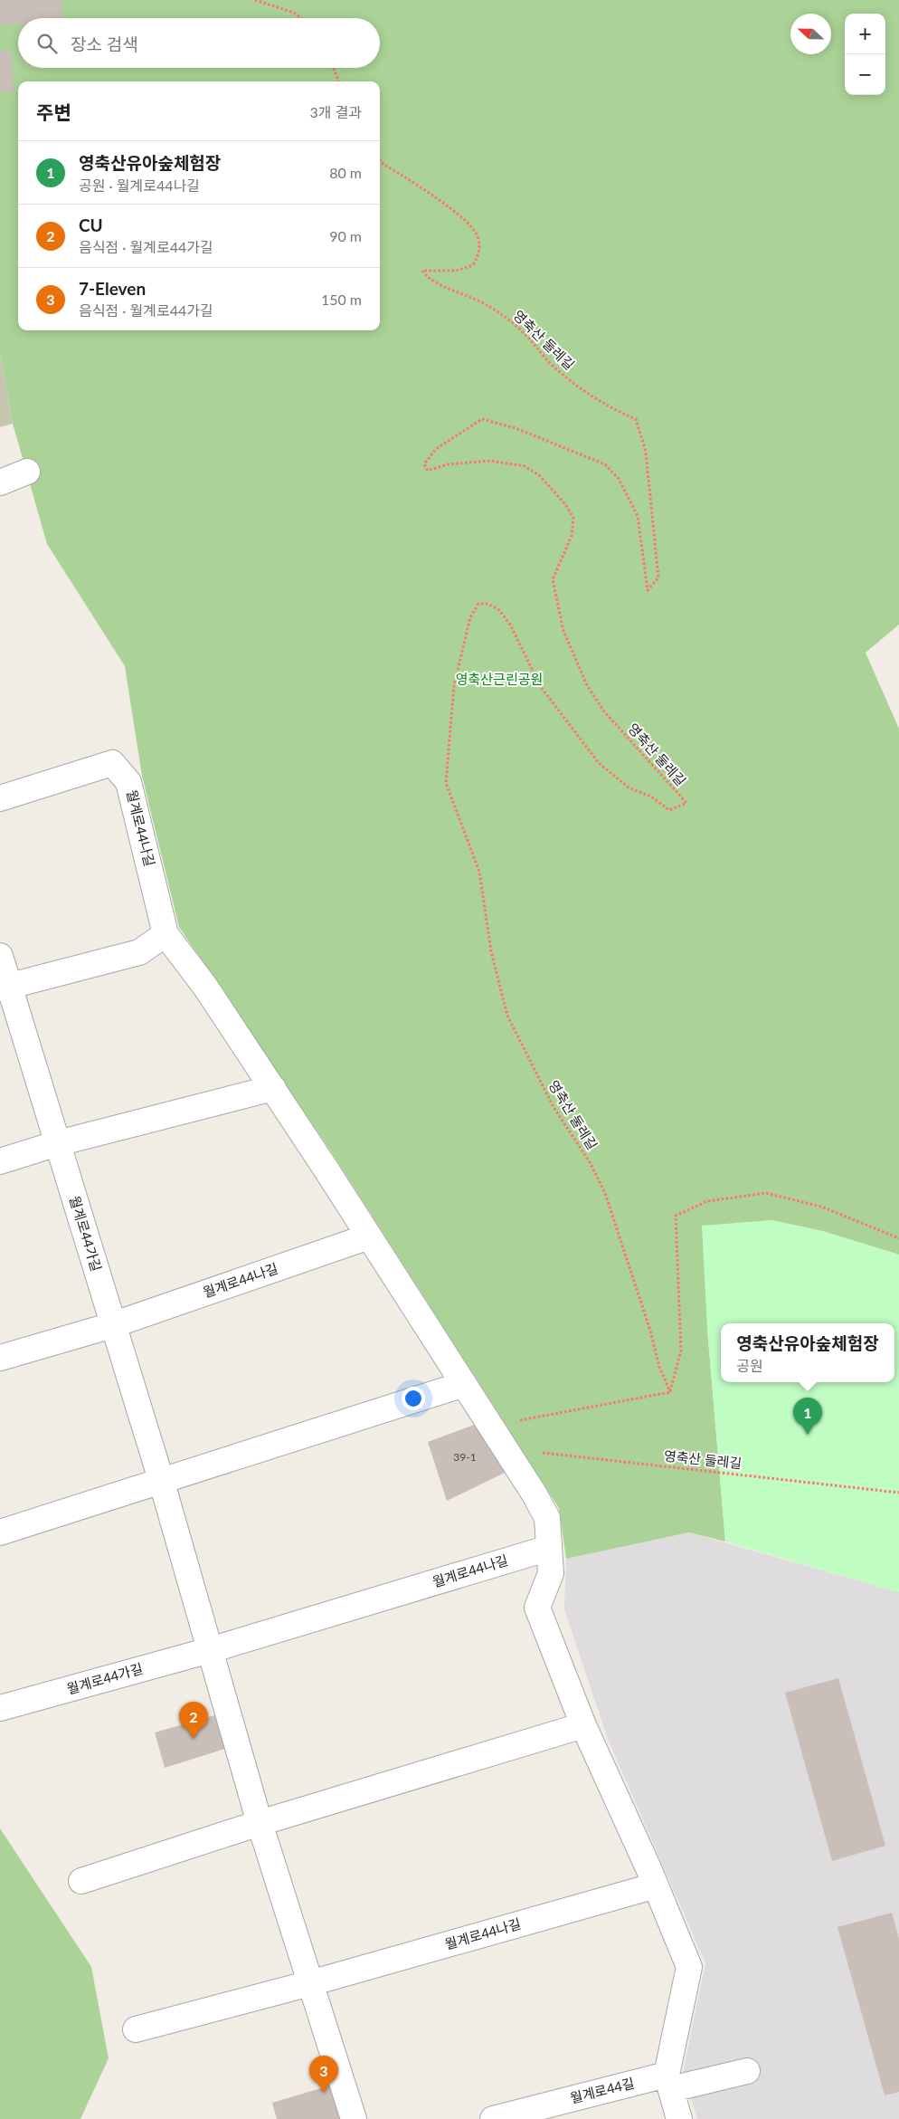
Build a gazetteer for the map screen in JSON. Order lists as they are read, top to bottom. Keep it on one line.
{"streets":{"street":["월계로44나길","월계로44가길","월계로44길"],"path":["영축산 둘레길"]},"crossings":[["영축산 둘레길","월계로44나길"],["월계로44나길","월계로44가길"],["월계로44나길","월계로44길"]],"parks":["영축산근린공원"],"house_numbers":["39-1"],"north":"left","page":{"map_buttons":["+","−"],"search":"장소 검색","heading":["주변","3개 결과"],"list":[{"mark":"1","name":"영축산유아숲체험장","note":"공원 · 월계로44나길","value":"80 m"},{"mark":"2","name":"CU","note":"음식점 · 월계로44가길","value":"90 m"},{"mark":"3","name":"7-Eleven","note":"음식점 · 월계로44가길","value":"150 m"}],"popup":["영축산유아숲체험장","공원"],"pins":["1","2","3"]}}
